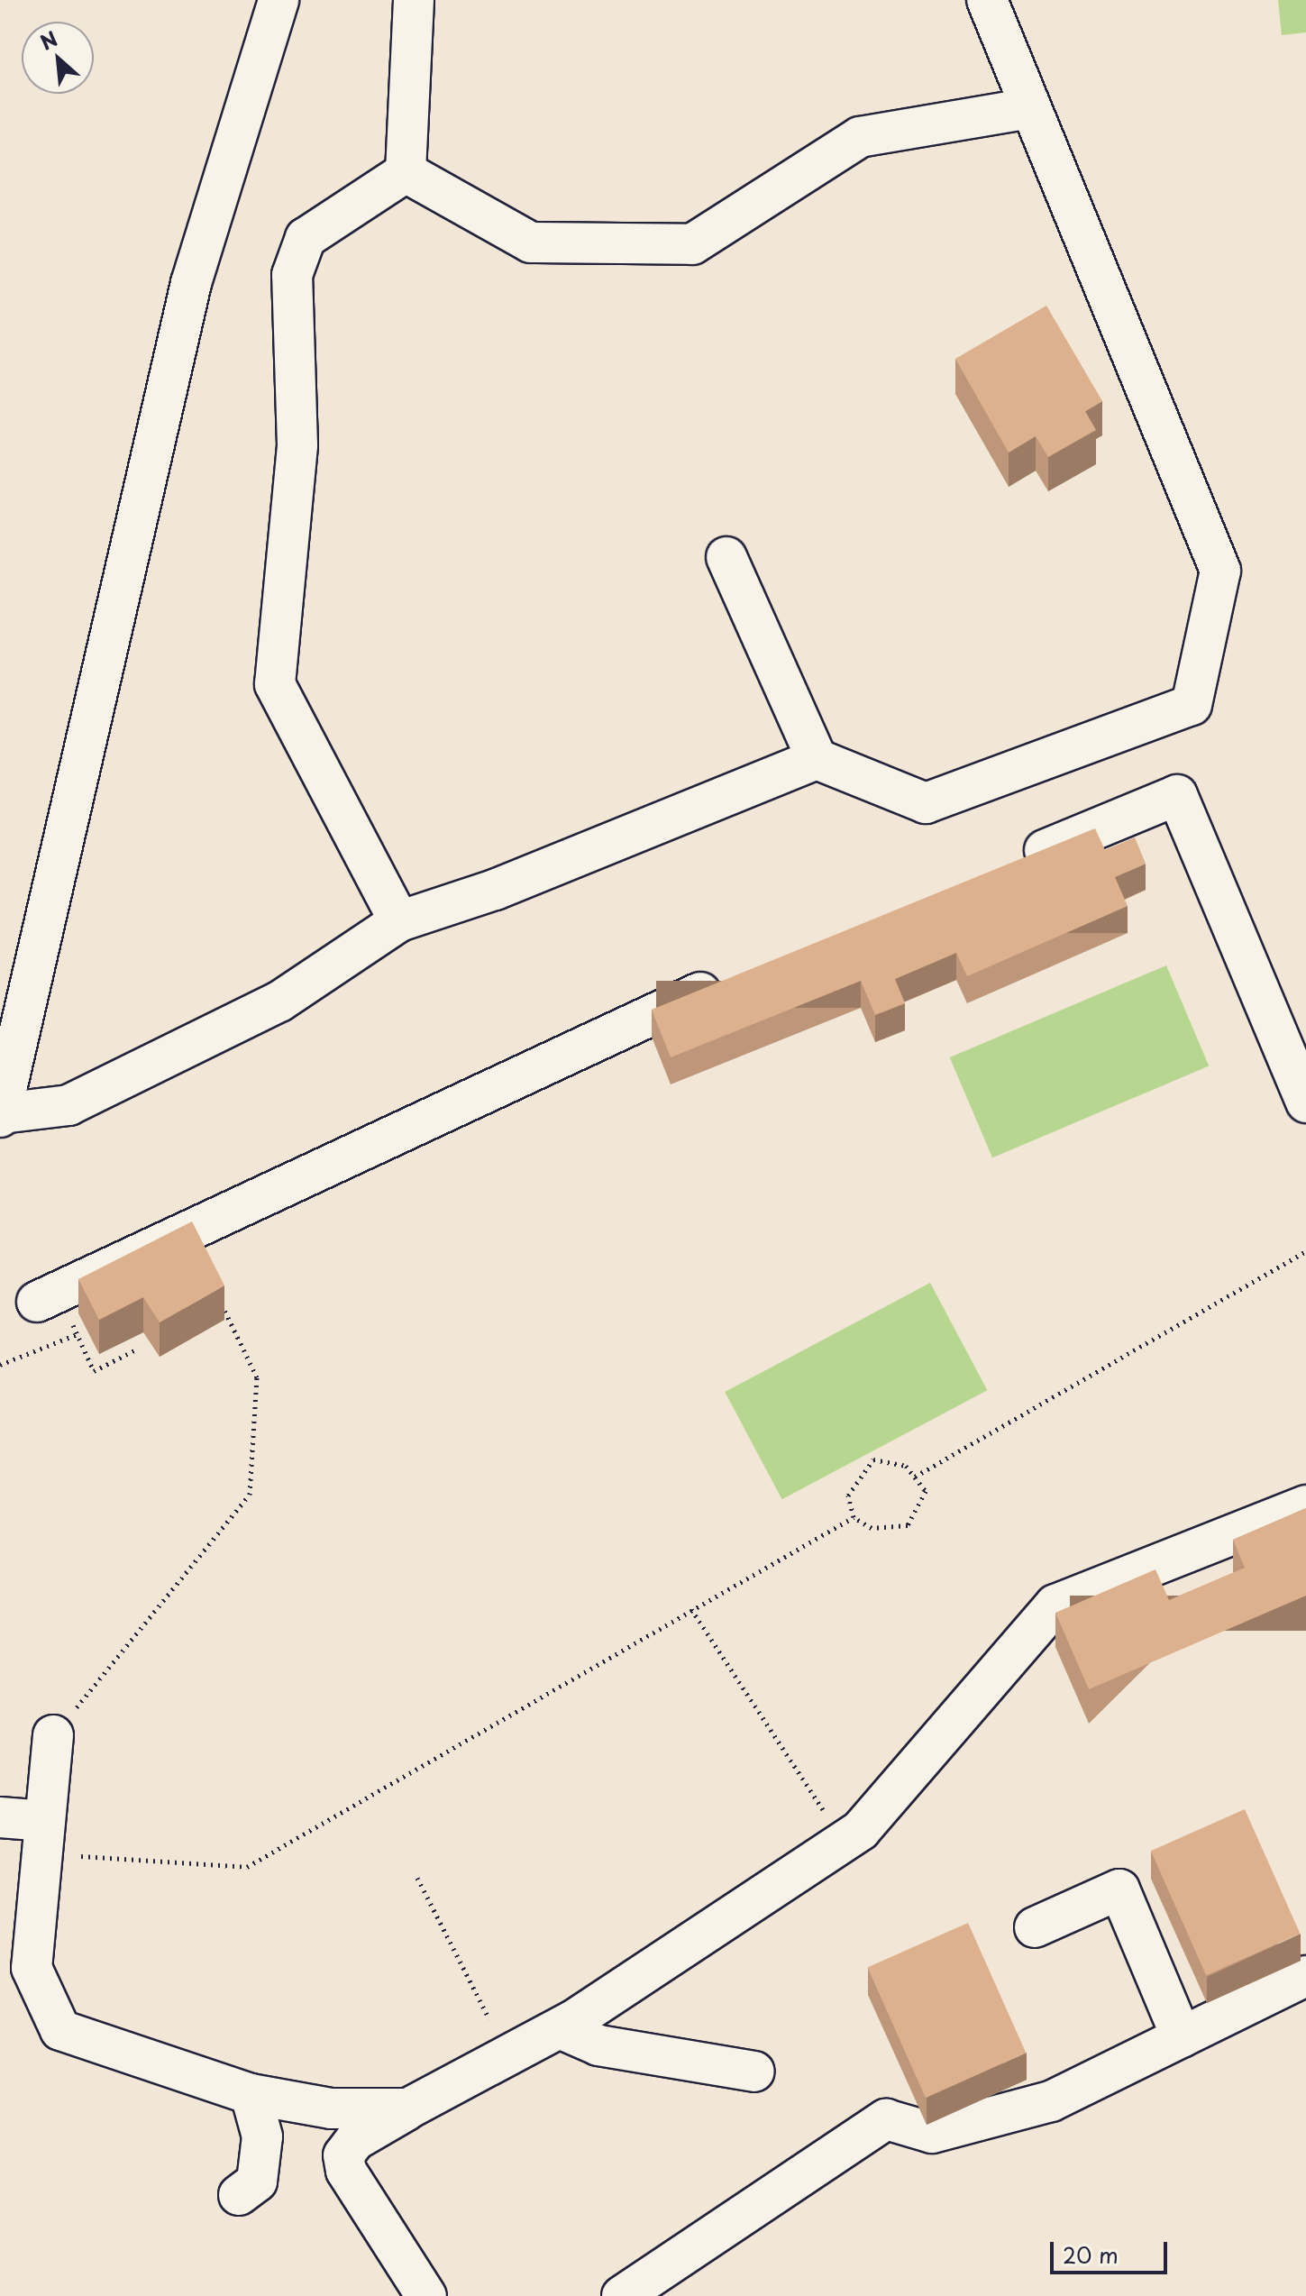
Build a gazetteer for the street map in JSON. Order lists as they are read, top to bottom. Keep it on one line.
{"scale_bar":"20 m","north":"top left"}
